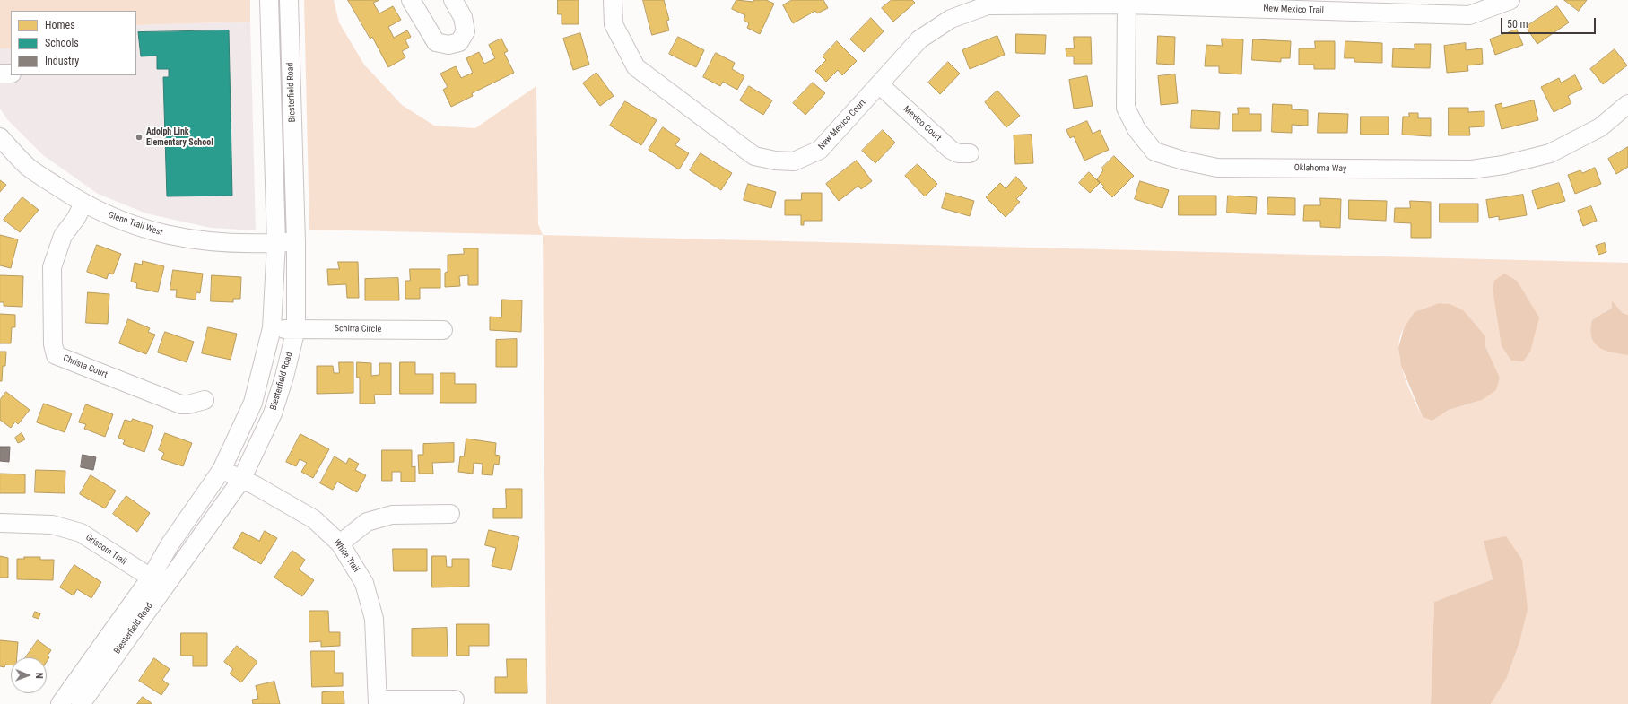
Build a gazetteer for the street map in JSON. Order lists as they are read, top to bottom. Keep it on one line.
{"streets":{"street":["New Mexico Trail","Biesterfield Road","Mexico Court","New Mexico Court","Oklahoma Way","Glenn Trail West","Schirra Circle","Christa Court","Grissom Trail","White Trail"]},"crossings":[["New Mexico Trail","New Mexico Court"],["New Mexico Trail","Oklahoma Way"],["Biesterfield Road","Glenn Trail West"],["Biesterfield Road","Schirra Circle"],["Biesterfield Road","Grissom Trail"],["Biesterfield Road","White Trail"],["Mexico Court","New Mexico Court"],["Glenn Trail West","Christa Court"]],"places":["Adolph Link Elementary School"],"legend":["Homes","Schools","Industry"],"scale_bar":"50 m","north":"right"}
